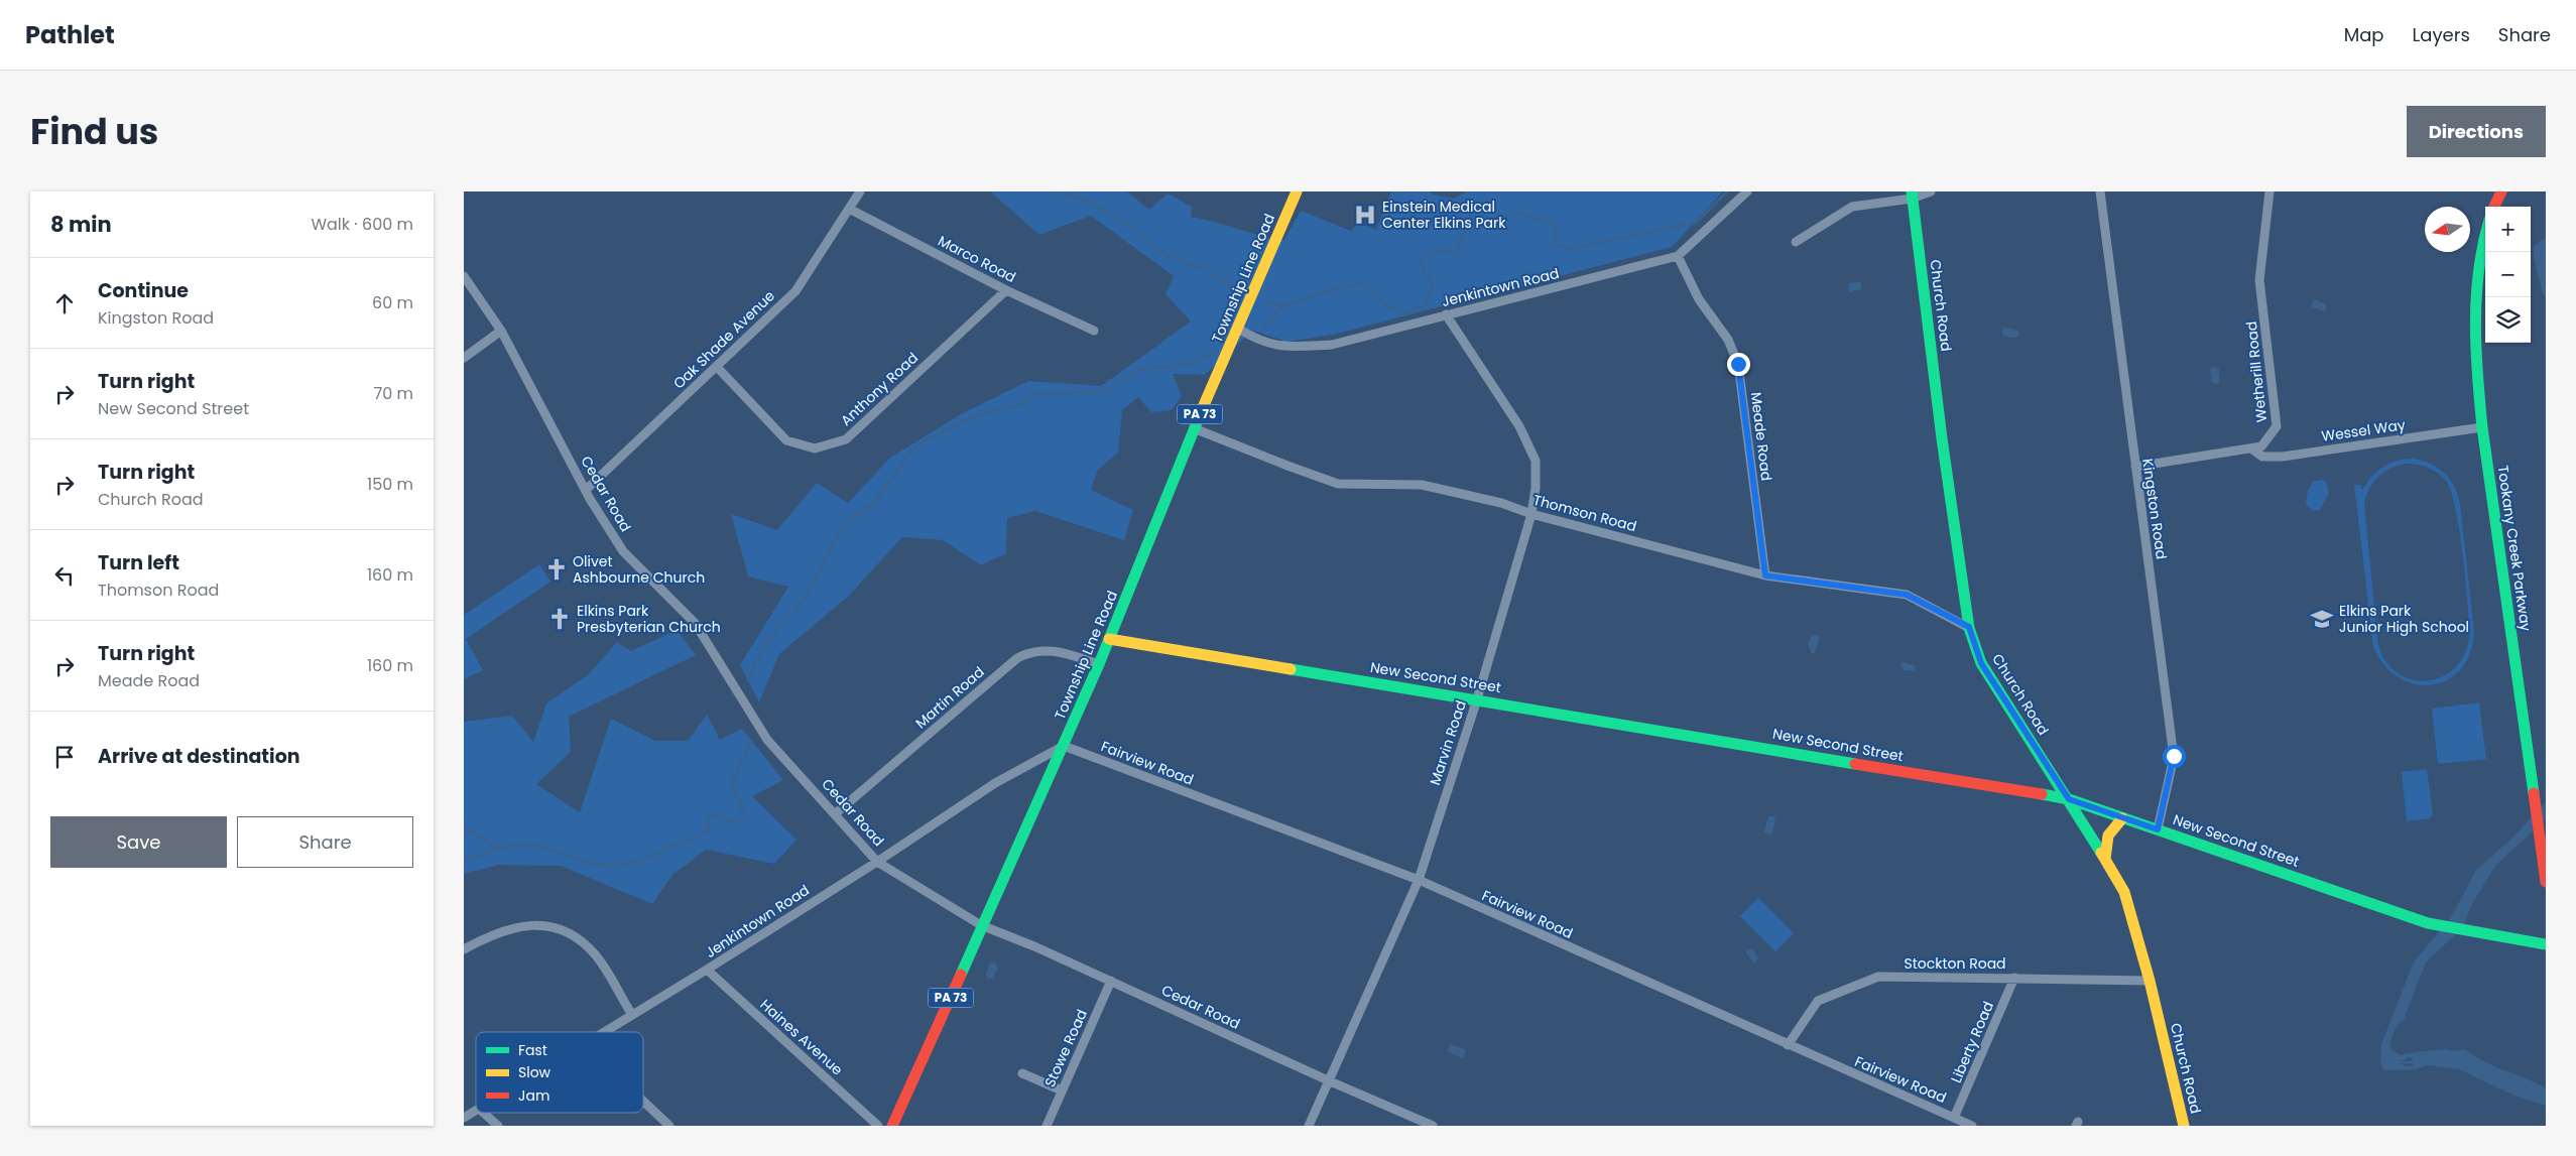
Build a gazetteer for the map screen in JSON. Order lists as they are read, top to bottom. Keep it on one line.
{"streets":{"street":["Marco Road","Township Line Road","Jenkintown Road","Church Road","Oak Shade Avenue","Wetherill Road","Anthony Road","PA 73","Wessel Way","Meade Road","Cedar Road","Kingston Road","Thomson Road","Tookany Creek Parkway","New Second Street","Martin Road","Marvin Road","Fairview Road","Stockton Road","Haines Avenue","Liberty Road","Stowe Road"]},"crossings":[["Marco Road","Oak Shade Avenue"],["Marco Road","Anthony Road"],["Township Line Road","Jenkintown Road"],["Township Line Road","Cedar Road"],["Township Line Road","Thomson Road"],["Township Line Road","New Second Street"],["Township Line Road","Martin Road"],["Township Line Road","Fairview Road"],["Jenkintown Road","Meade Road"],["Jenkintown Road","Cedar Road"],["Jenkintown Road","Marvin Road"],["Jenkintown Road","Fairview Road"],["Jenkintown Road","Haines Avenue"],["Church Road","Thomson Road"],["Church Road","New Second Street"],["Church Road","Stockton Road"],["Oak Shade Avenue","Anthony Road"],["Oak Shade Avenue","Cedar Road"],["Wetherill Road","Wessel Way"],["Wetherill Road","Kingston Road"],["Wessel Way","Tookany Creek Parkway"],["Meade Road","Thomson Road"],["Cedar Road","Martin Road"],["Cedar Road","Marvin Road"],["Cedar Road","Stowe Road"],["Kingston Road","New Second Street"],["Thomson Road","Marvin Road"],["New Second Street","Marvin Road"],["Marvin Road","Fairview Road"],["Fairview Road","Stockton Road"],["Fairview Road","Liberty Road"],["Stockton Road","Liberty Road"]],"places":{"hospital":["Einstein Medical Center Elkins Park"],"church":["Olivet Ashbourne Church","Elkins Park Presbyterian Church"],"school or university":["Elkins Park Junior High School"]},"legend":["Fast","Slow","Jam"],"north":"left","page":{"header":"Pathlet","nav":["Map","Layers","Share"],"title":"Find us","buttons":["Directions",["Save","Share"]],"heading":["8 min","Walk · 600 m"],"map_buttons":["+","−"],"list":[["Continue","Kingston Road","60 m"],["Turn right","New Second Street","70 m"],["Turn right","Church Road","150 m"],["Turn left","Thomson Road","160 m"],["Turn right","Meade Road","160 m"],"Arrive at destination"]}}
